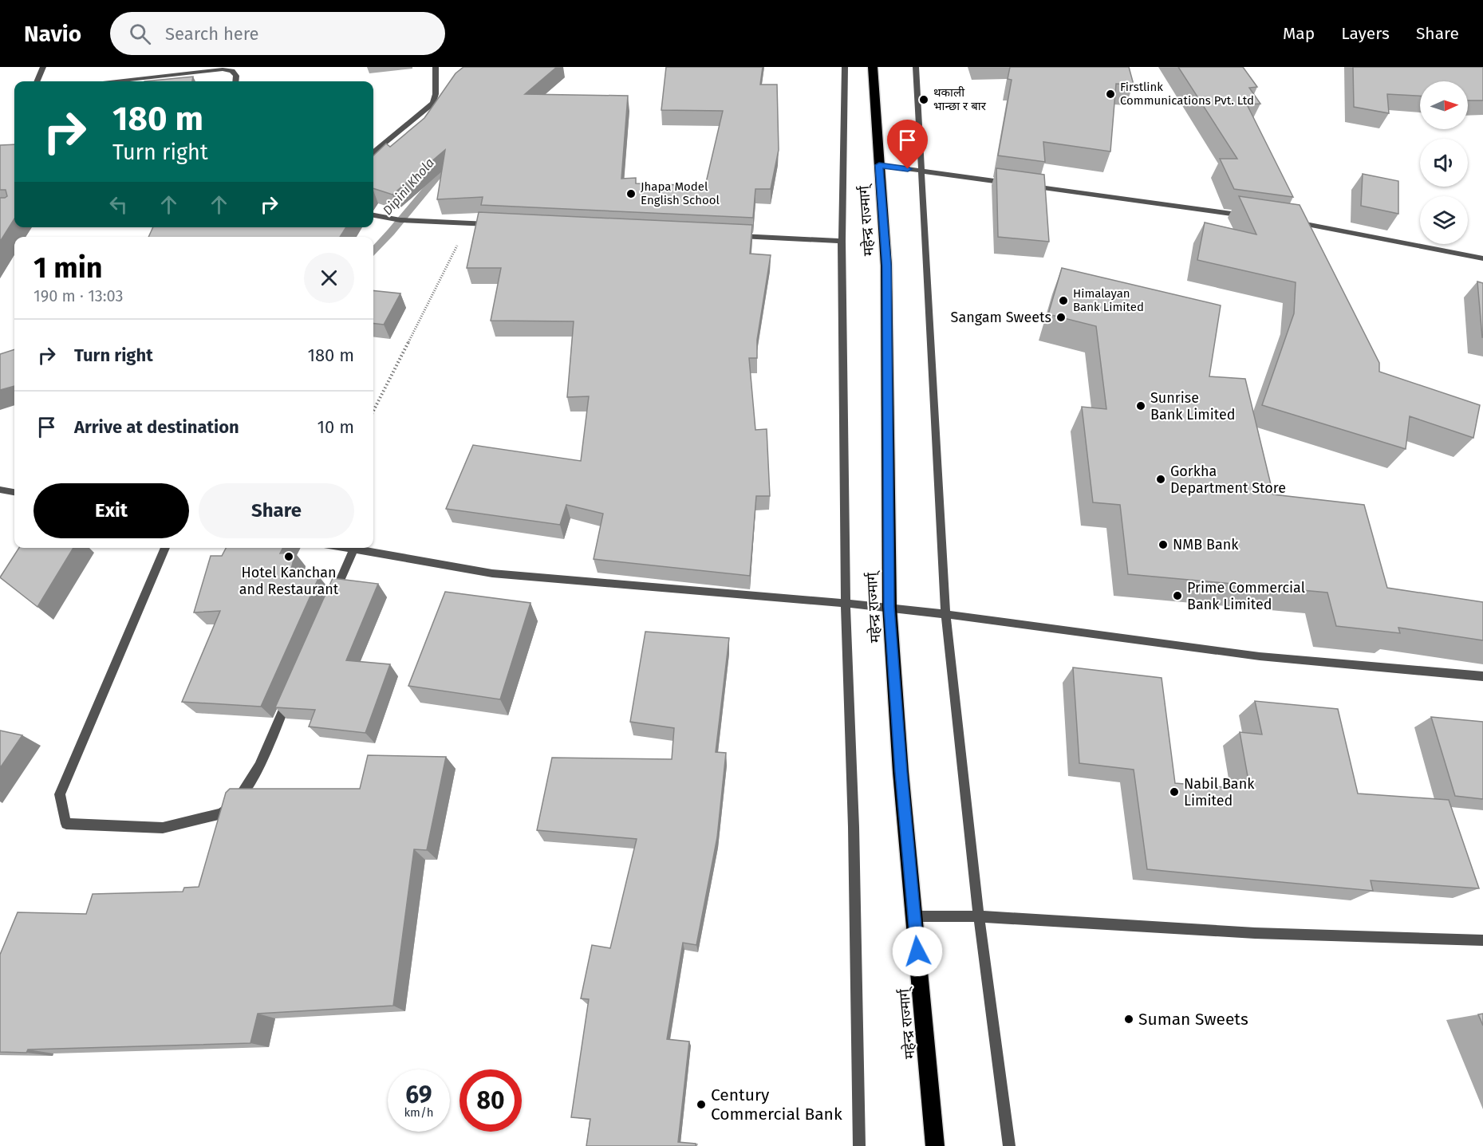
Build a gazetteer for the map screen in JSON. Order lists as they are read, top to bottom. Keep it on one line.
{"streets":{"highway":["महेन्द्र राज्मार्ग्"]},"water":["Dipini Khola"],"places":["Firstlink Communications Pvt. Ltd","थकाली भान्छा र बार","Jhapa Model English School","Himalayan Bank Limited","Sangam Sweets","Sunrise Bank Limited","Gorkha Department Store","NMB Bank","Hotel Kanchan and Restaurant","Prime Commercial Bank Limited","Nabil Bank Limited","Suman Sweets","Century Commercial Bank"],"north":"right","page":{"header":"Navio","search":"Search here","nav":["Map","Layers","Share"],"turn":["180 m","Turn right"],"heading":["1 min","190 m · 13:03"],"list":[{"name":"Turn right","value":"180 m"},{"name":"Arrive at destination","value":"10 m"}],"buttons":["Exit","Share"],"speed":"69 km/h","limit":"80"}}
